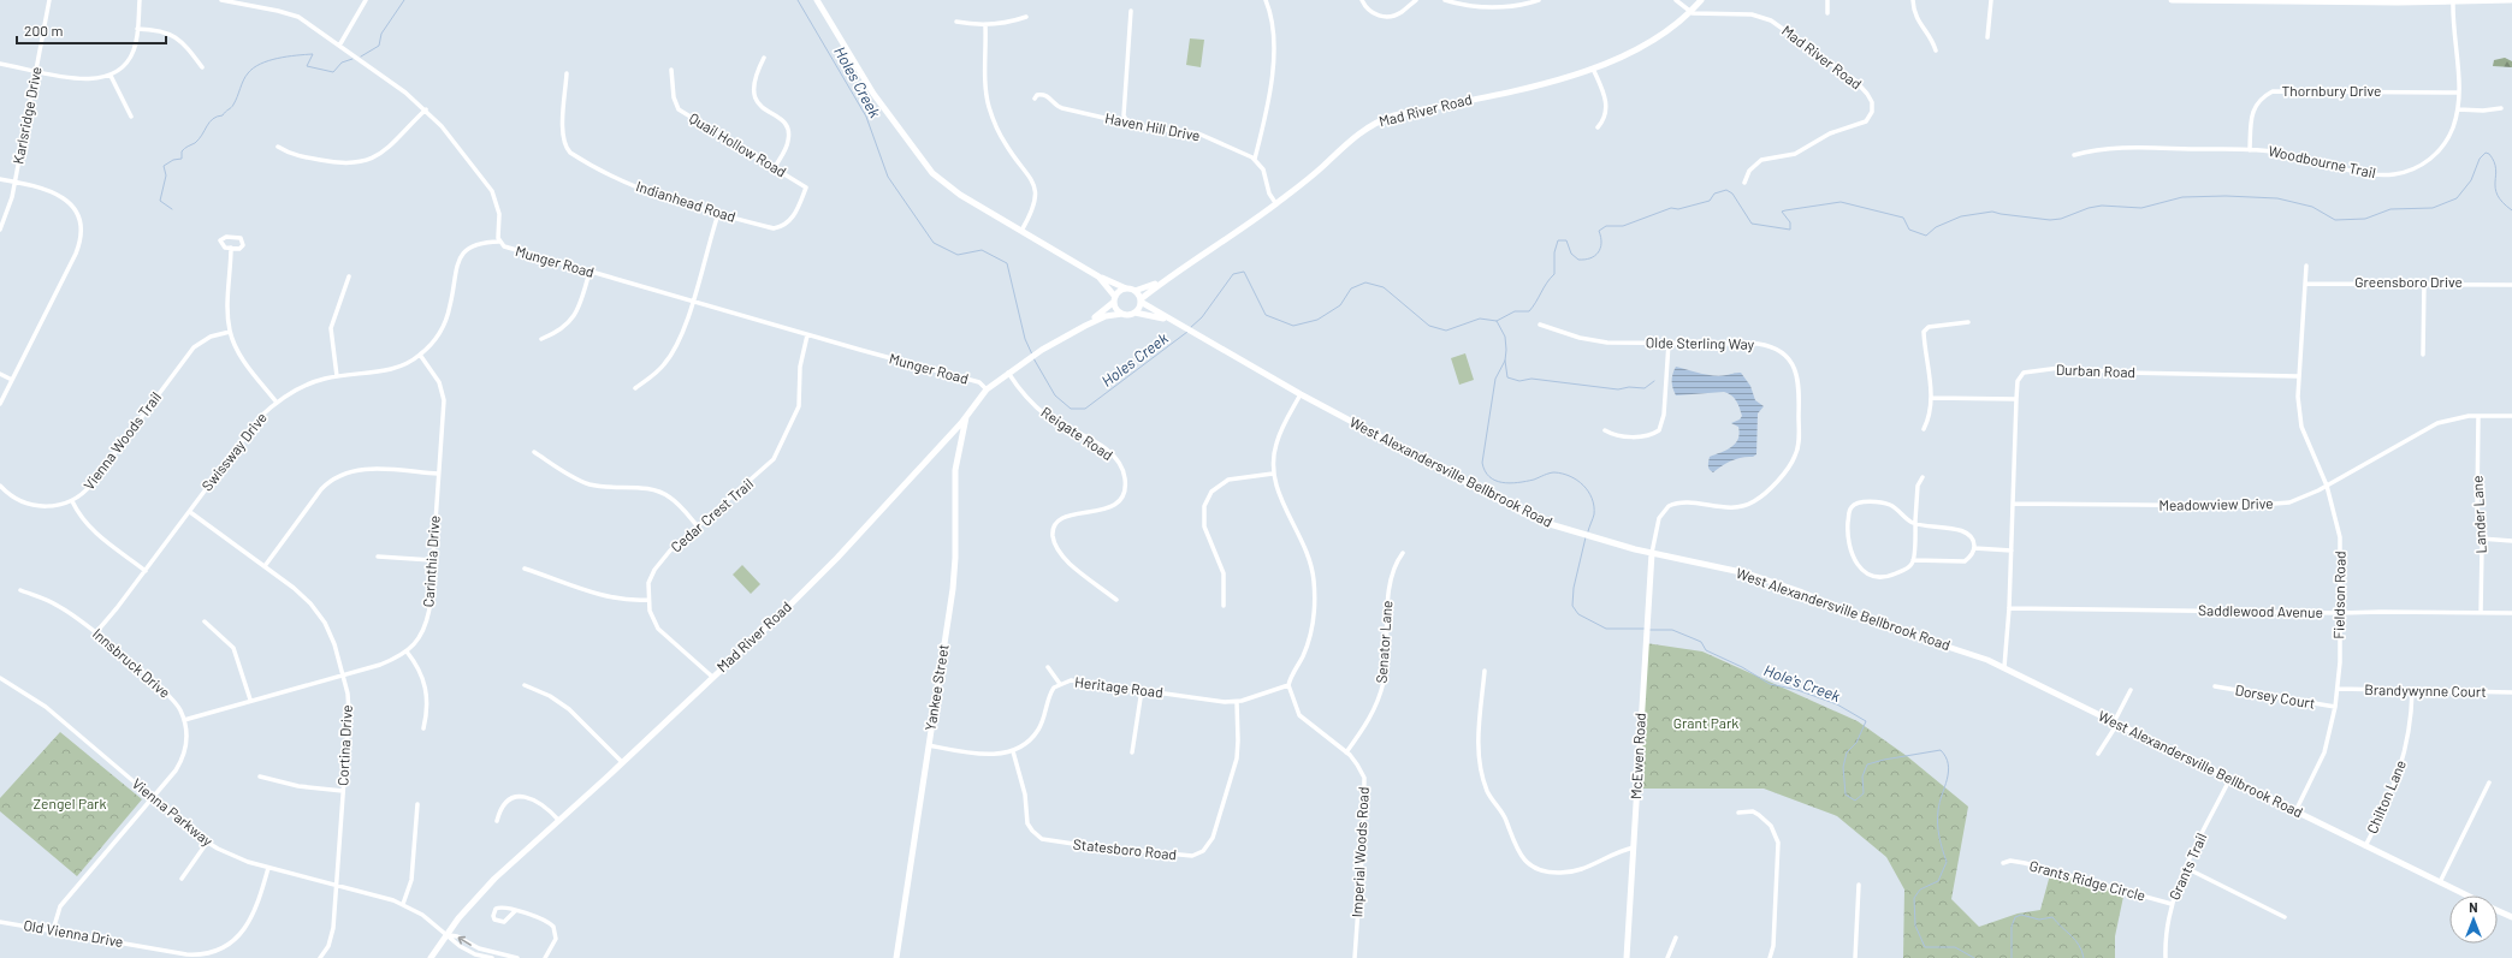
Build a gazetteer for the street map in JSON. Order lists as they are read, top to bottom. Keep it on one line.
{"streets":{"street":["Mad River Road","Thornbury Drive","Karlsridge Drive","Haven Hill Drive","Quail Hollow Road","Woodbourne Trail","Indianhead Road","Munger Road","Greensboro Drive","Olde Sterling Way","Durban Road","Reigate Road","Vienna Woods Trail","Swissway Drive","West Alexandersville Bellbrook Road","Meadowview Drive","Lander Lane","Cedar Crest Trail","Carinthia Drive","Fieldson Road","Saddlewood Avenue","Senator Lane","Innsbruck Drive","Yankee Street","Heritage Road","Brandywynne Court","Dorsey Court","Cortina Drive","McEwen Road","Chilton Lane","Vienna Parkway","Statesboro Road","Imperial Woods Road","Grants Trail","Grants Ridge Circle","Old Vienna Drive"]},"crossings":[["Mad River Road","Munger Road"],["Mad River Road","Reigate Road"],["Mad River Road","West Alexandersville Bellbrook Road"],["Mad River Road","Cedar Crest Trail"],["Mad River Road","Yankee Street"],["Mad River Road","Vienna Parkway"],["Thornbury Drive","Woodbourne Trail"],["Quail Hollow Road","Indianhead Road"],["Munger Road","Swissway Drive"],["Munger Road","Cedar Crest Trail"],["Olde Sterling Way","West Alexandersville Bellbrook Road"],["Olde Sterling Way","McEwen Road"],["Durban Road","West Alexandersville Bellbrook Road"],["Durban Road","Meadowview Drive"],["Durban Road","Fieldson Road"],["Durban Road","Saddlewood Avenue"],["Swissway Drive","Carinthia Drive"],["Swissway Drive","Innsbruck Drive"],["Swissway Drive","Cortina Drive"],["West Alexandersville Bellbrook Road","Fieldson Road"],["West Alexandersville Bellbrook Road","McEwen Road"],["West Alexandersville Bellbrook Road","Chilton Lane"],["West Alexandersville Bellbrook Road","Grants Trail"],["Meadowview Drive","Lander Lane"],["Meadowview Drive","Fieldson Road"],["Lander Lane","Saddlewood Avenue"],["Carinthia Drive","Innsbruck Drive"],["Carinthia Drive","Cortina Drive"],["Fieldson Road","Saddlewood Avenue"],["Fieldson Road","Brandywynne Court"],["Fieldson Road","Dorsey Court"],["Senator Lane","Imperial Woods Road"],["Innsbruck Drive","Vienna Parkway"],["Innsbruck Drive","Old Vienna Drive"],["Yankee Street","Heritage Road"],["Heritage Road","Statesboro Road"],["Heritage Road","Imperial Woods Road"],["Brandywynne Court","Chilton Lane"],["Cortina Drive","Vienna Parkway"],["Vienna Parkway","Old Vienna Drive"],["Grants Trail","Grants Ridge Circle"]],"water":["Holes Creek","Hole's Creek"],"parks":["Grant Park","Zengel Park"],"scale_bar":"200 m","north":"top"}
